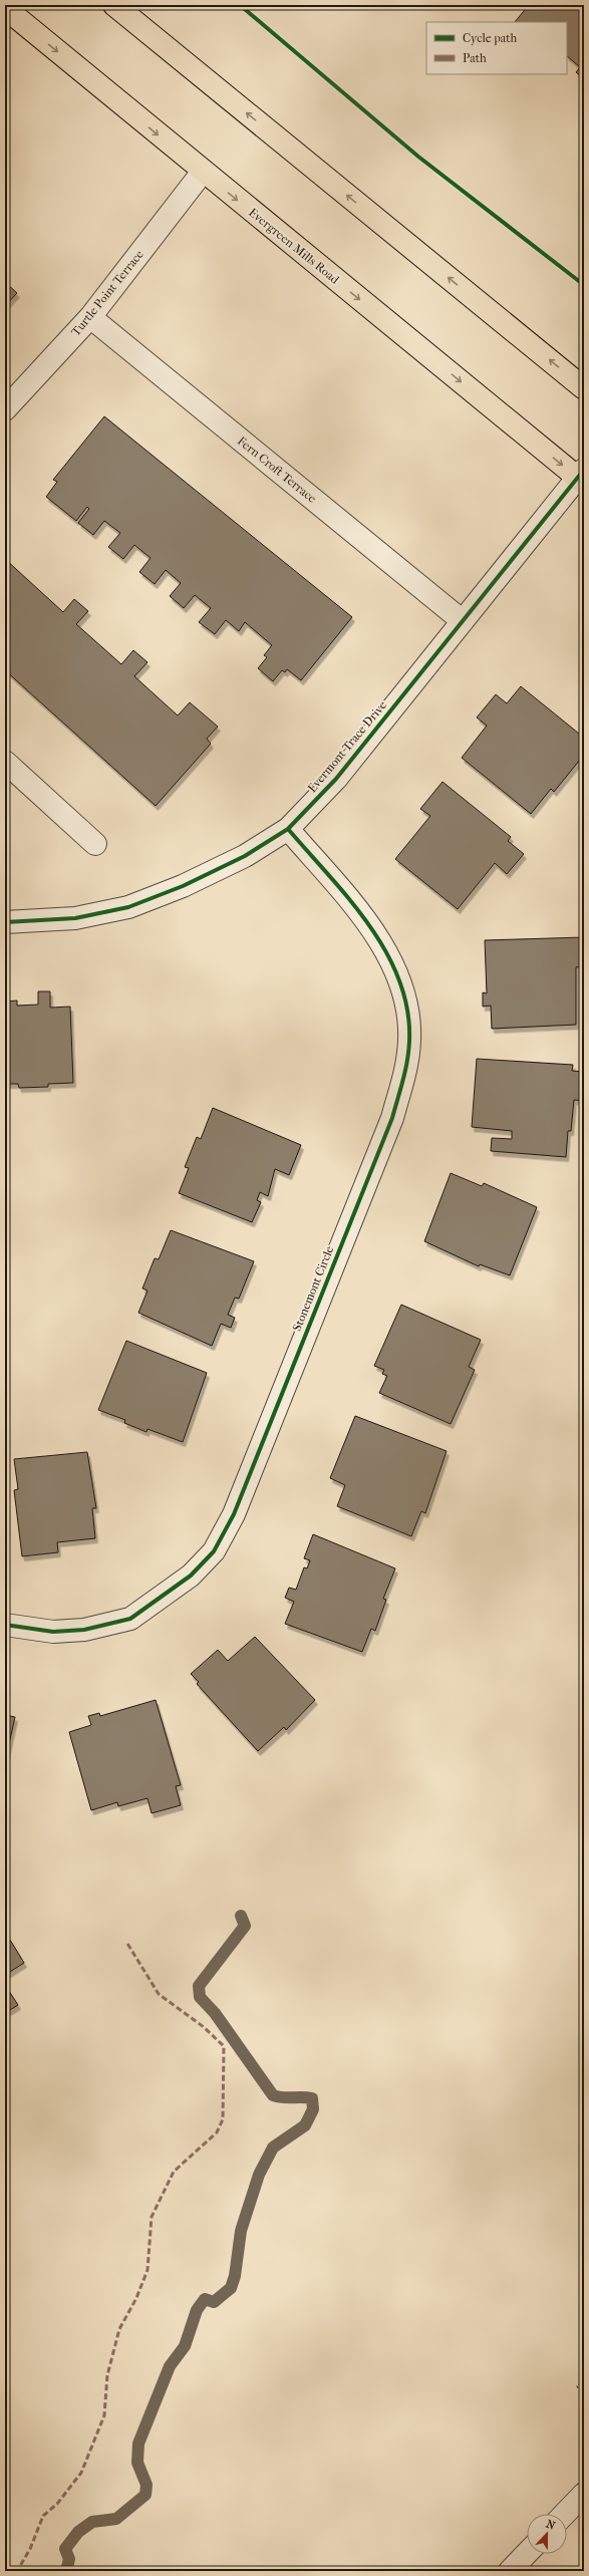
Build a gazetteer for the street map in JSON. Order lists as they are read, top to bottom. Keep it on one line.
{"streets":{"main road":["Evergreen Mills Road"],"street":["Turtle Point Terrace","Fern Croft Terrace","Evermont Trace Drive","Stonemont Circle"]},"crossings":[["Evergreen Mills Road","Turtle Point Terrace"],["Evergreen Mills Road","Evermont Trace Drive"],["Turtle Point Terrace","Fern Croft Terrace"],["Fern Croft Terrace","Evermont Trace Drive"],["Evermont Trace Drive","Stonemont Circle"]],"legend":["Cycle path","Path"],"north":"top"}
